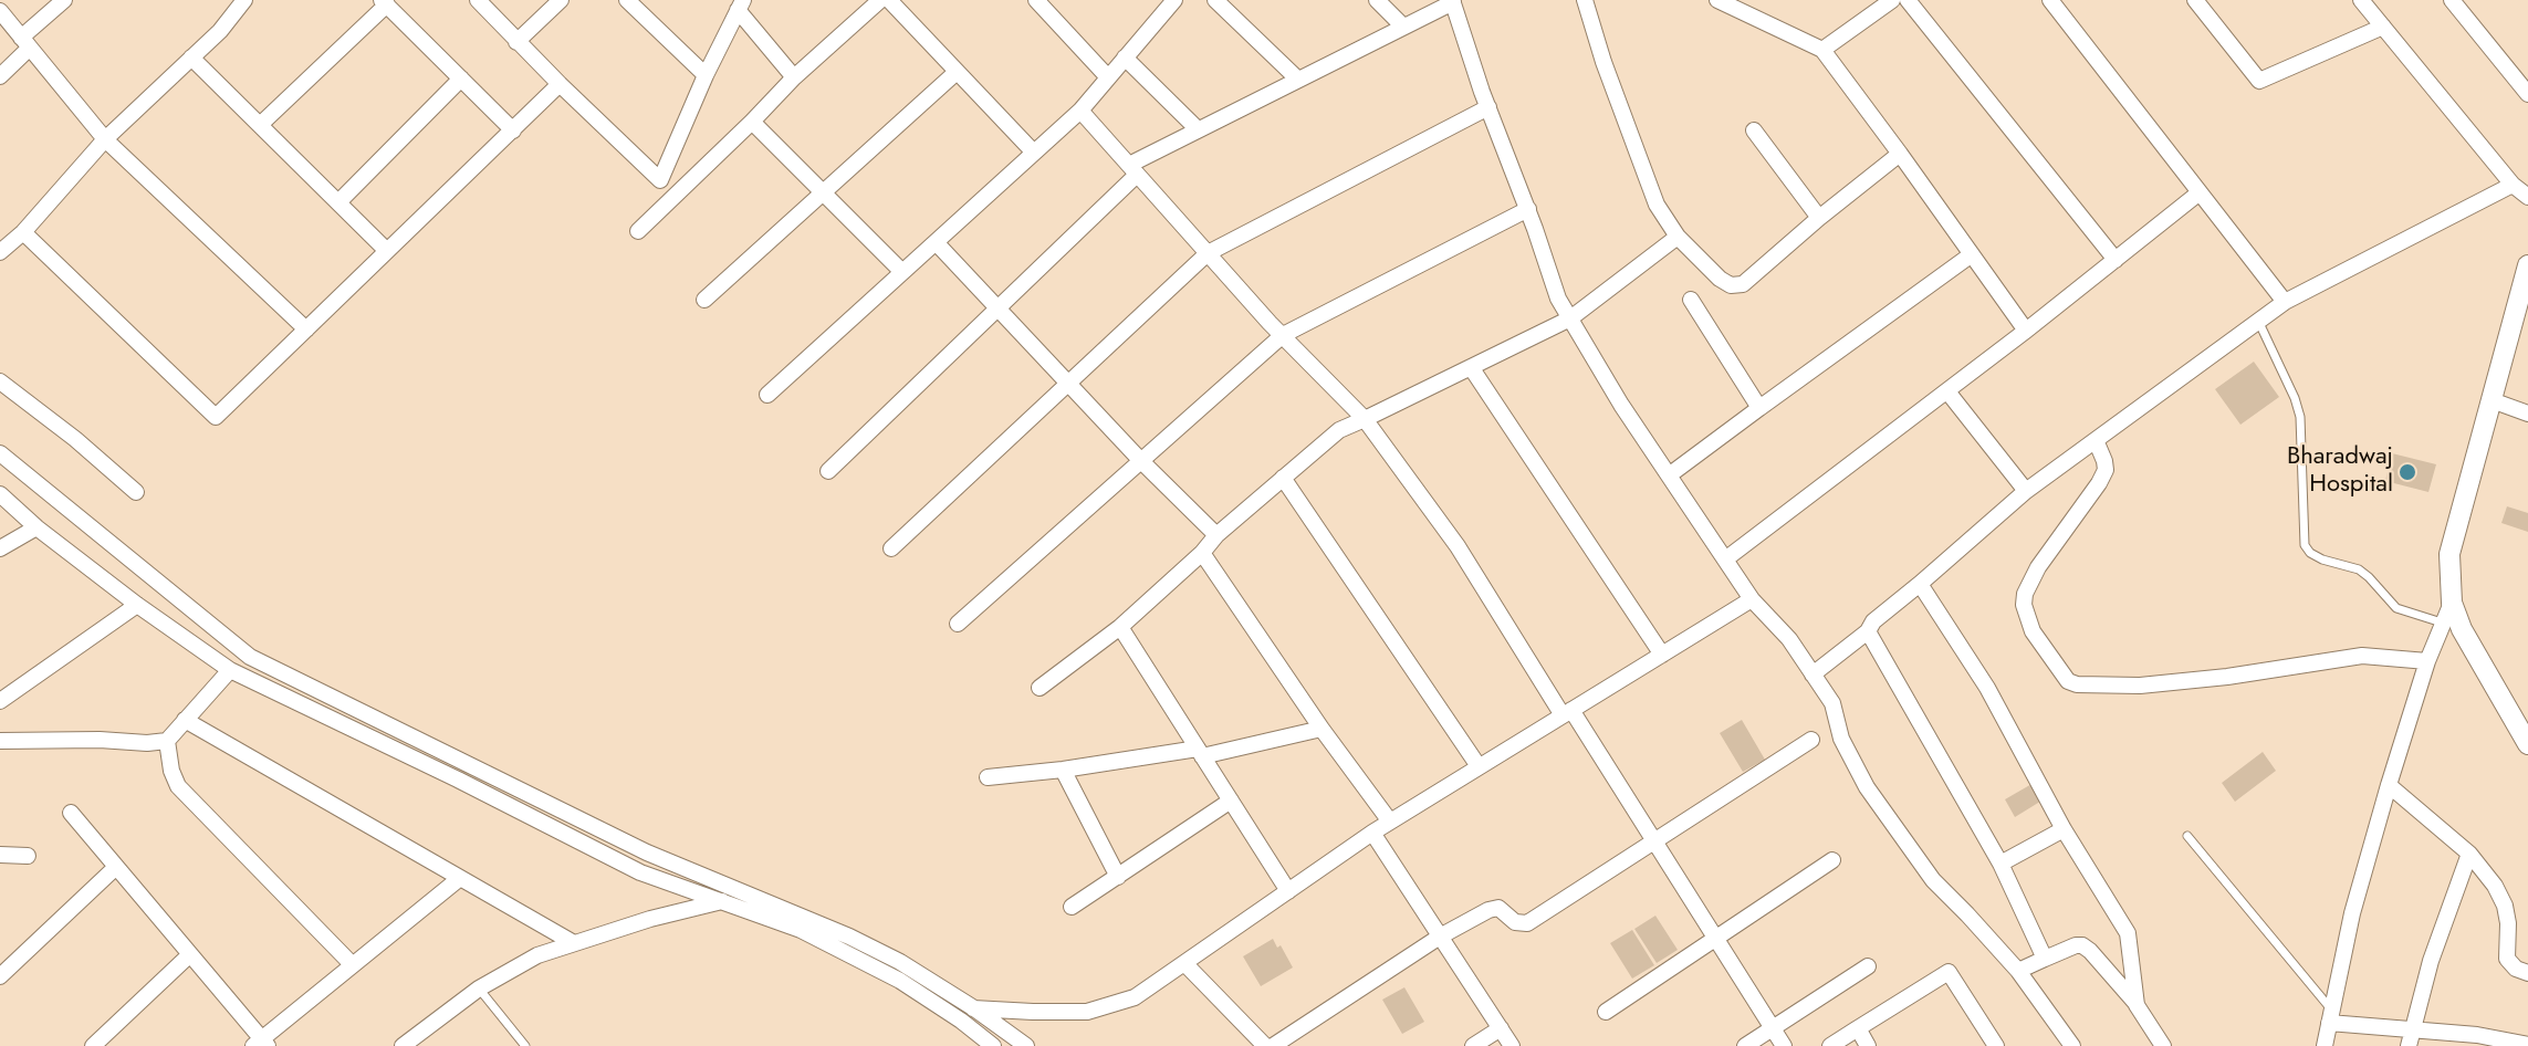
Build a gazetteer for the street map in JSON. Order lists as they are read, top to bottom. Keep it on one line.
{"places":["Bharadwaj Hospital"]}
